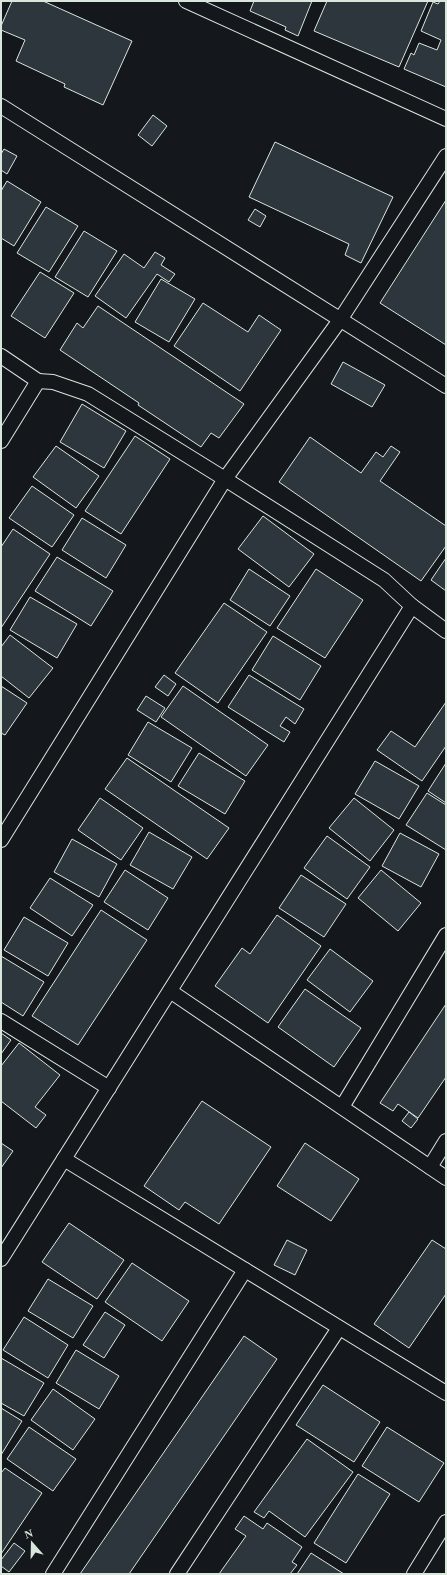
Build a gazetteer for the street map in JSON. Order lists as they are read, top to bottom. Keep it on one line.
{"north":"top"}
